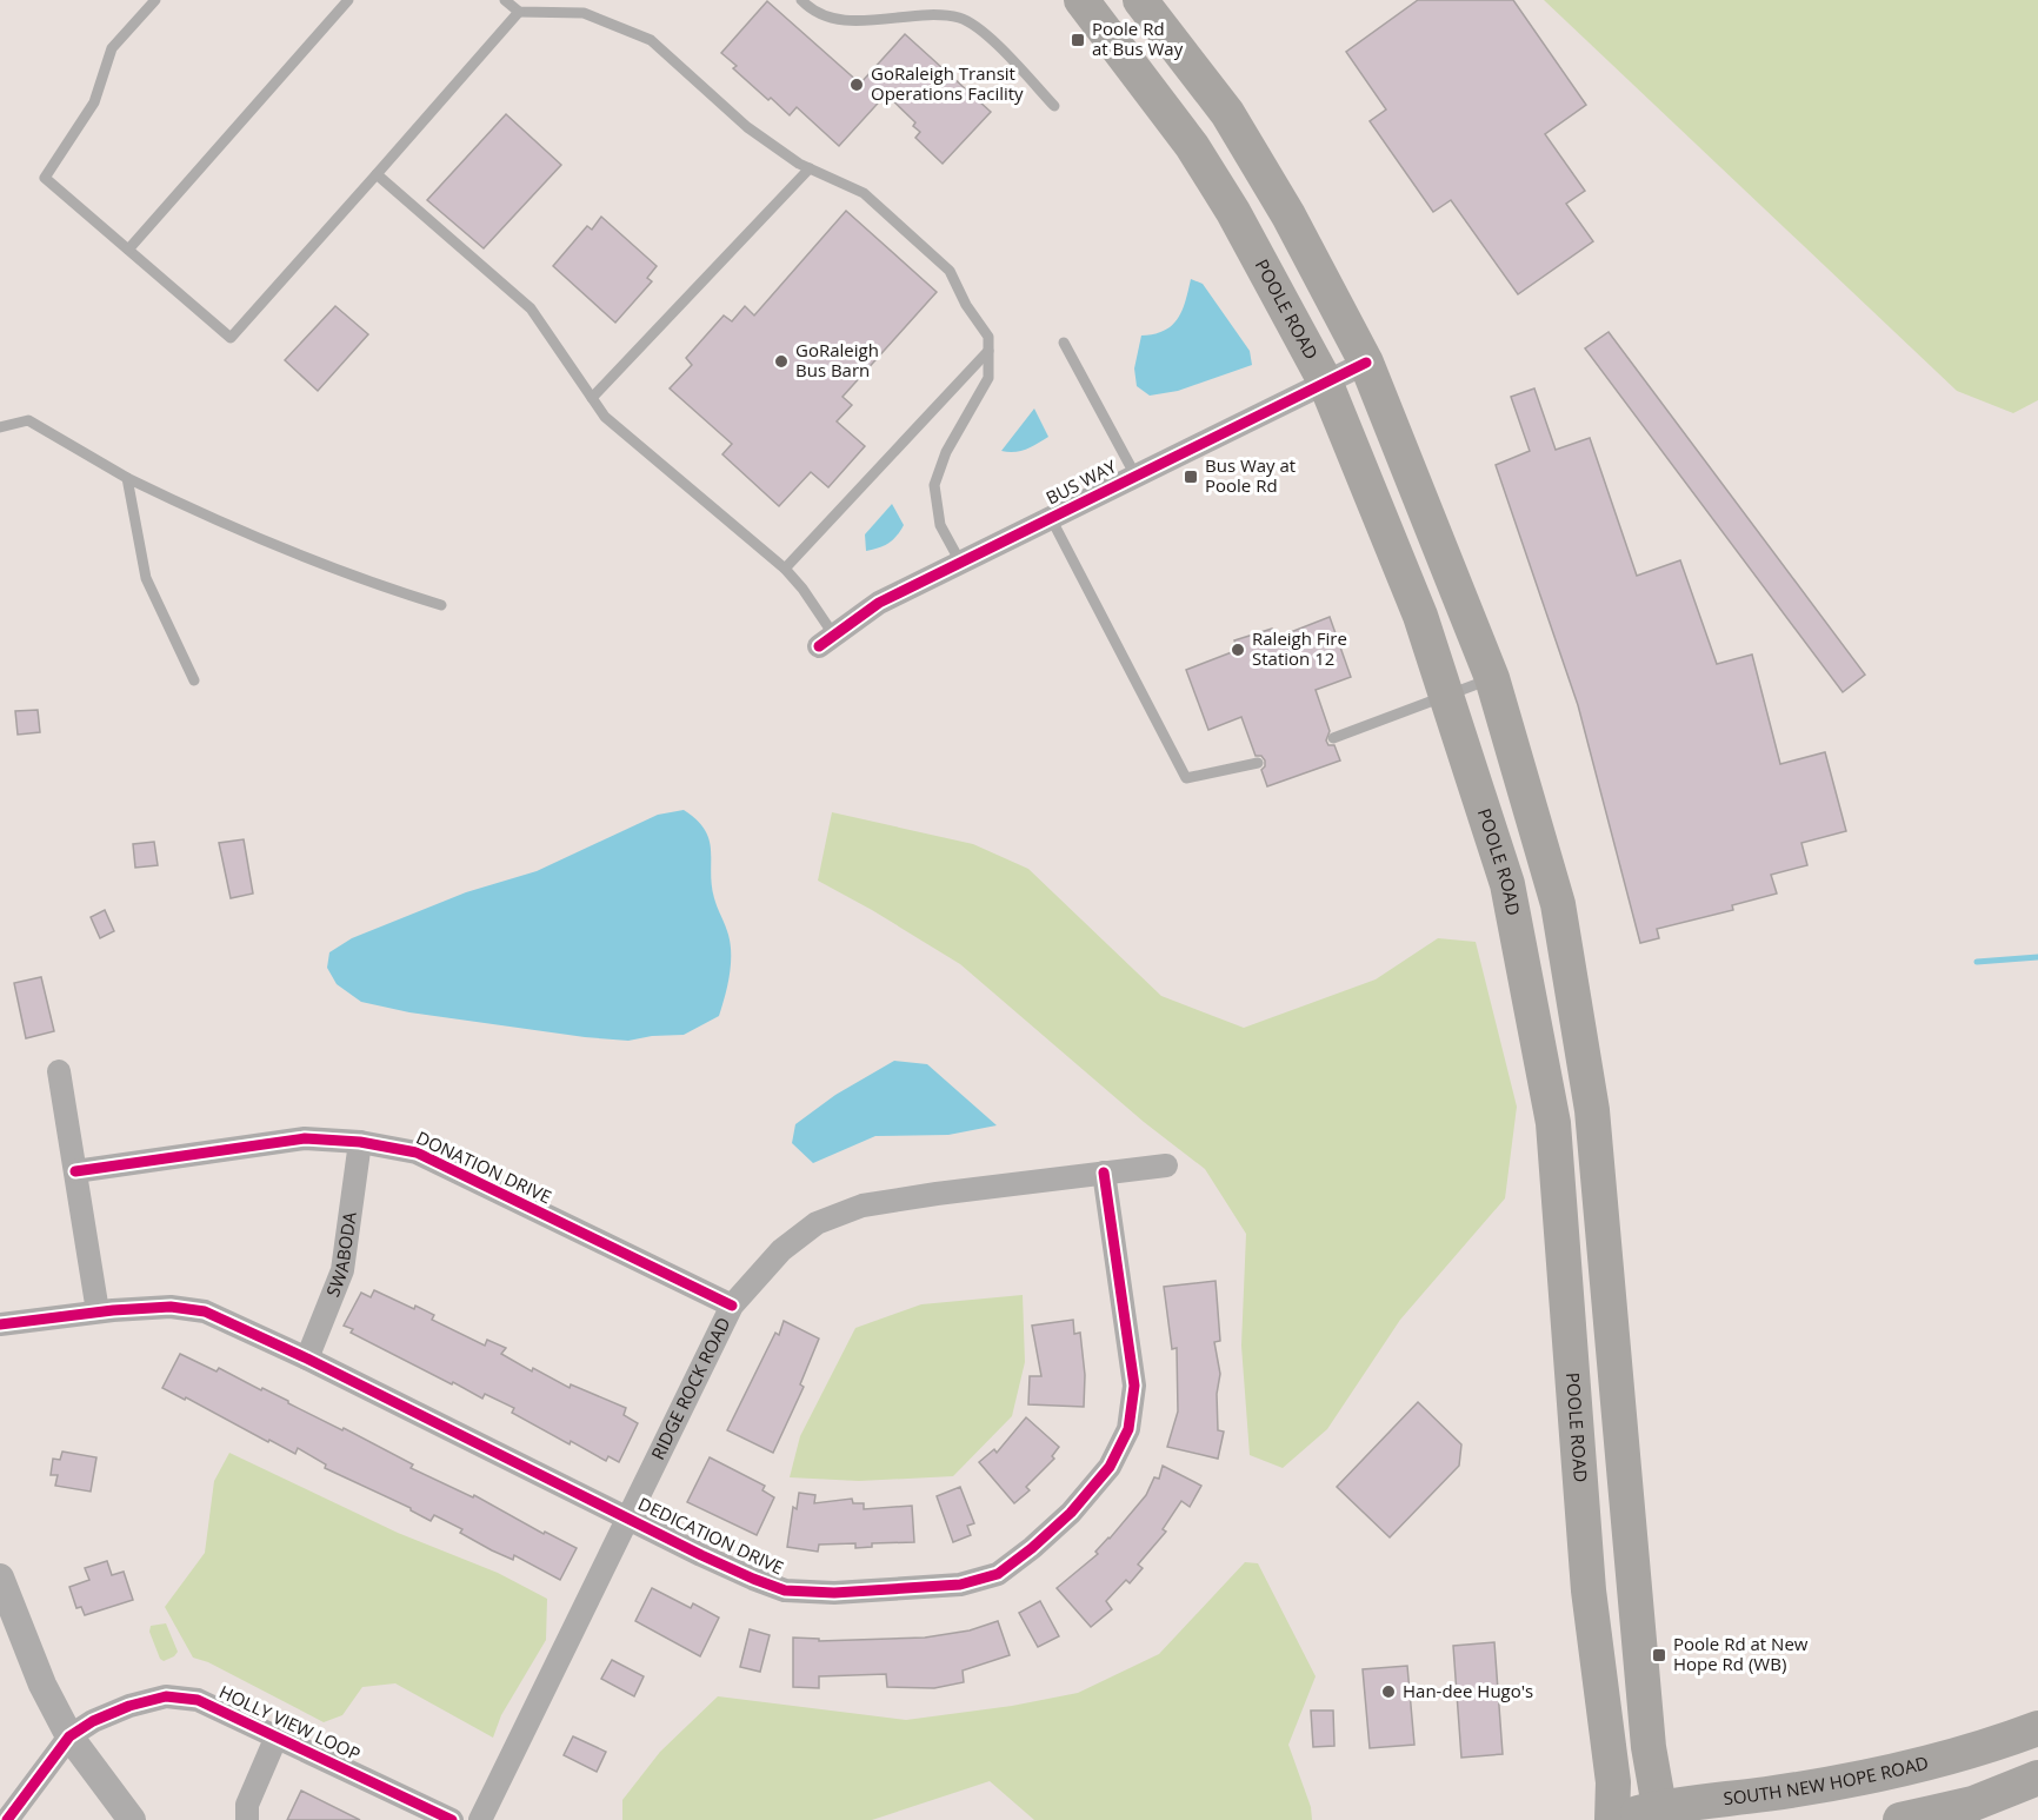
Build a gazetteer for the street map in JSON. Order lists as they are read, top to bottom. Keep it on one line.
{"streets":{"main road":["POOLE ROAD","SOUTH NEW HOPE ROAD"],"street":["BUS WAY","DONATION DRIVE","SWABODA","RIDGE ROCK ROAD","DEDICATION DRIVE","HOLLY VIEW LOOP"]},"crossings":[["POOLE ROAD","BUS WAY"],["POOLE ROAD","SOUTH NEW HOPE ROAD"],["DONATION DRIVE","SWABODA"],["DONATION DRIVE","RIDGE ROCK ROAD"],["SWABODA","DEDICATION DRIVE"],["RIDGE ROCK ROAD","DEDICATION DRIVE"]],"places":{"transit":["Poole Rd at Bus Way","Bus Way at Poole Rd","Poole Rd at New Hope Rd (WB)"],"other":["GoRaleigh Transit Operations Facility","GoRaleigh Bus Barn","Raleigh Fire Station 12","Han-dee Hugo's"]}}
